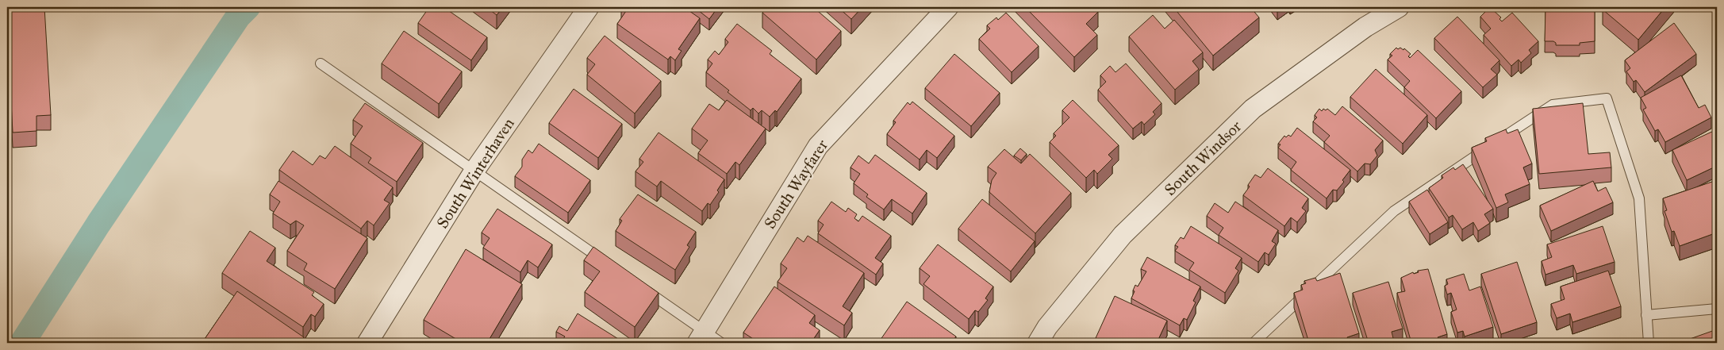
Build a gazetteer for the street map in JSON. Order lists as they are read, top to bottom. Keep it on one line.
{"streets":{"street":["South Windsor","South Winterhaven","South Wayfarer"]}}
